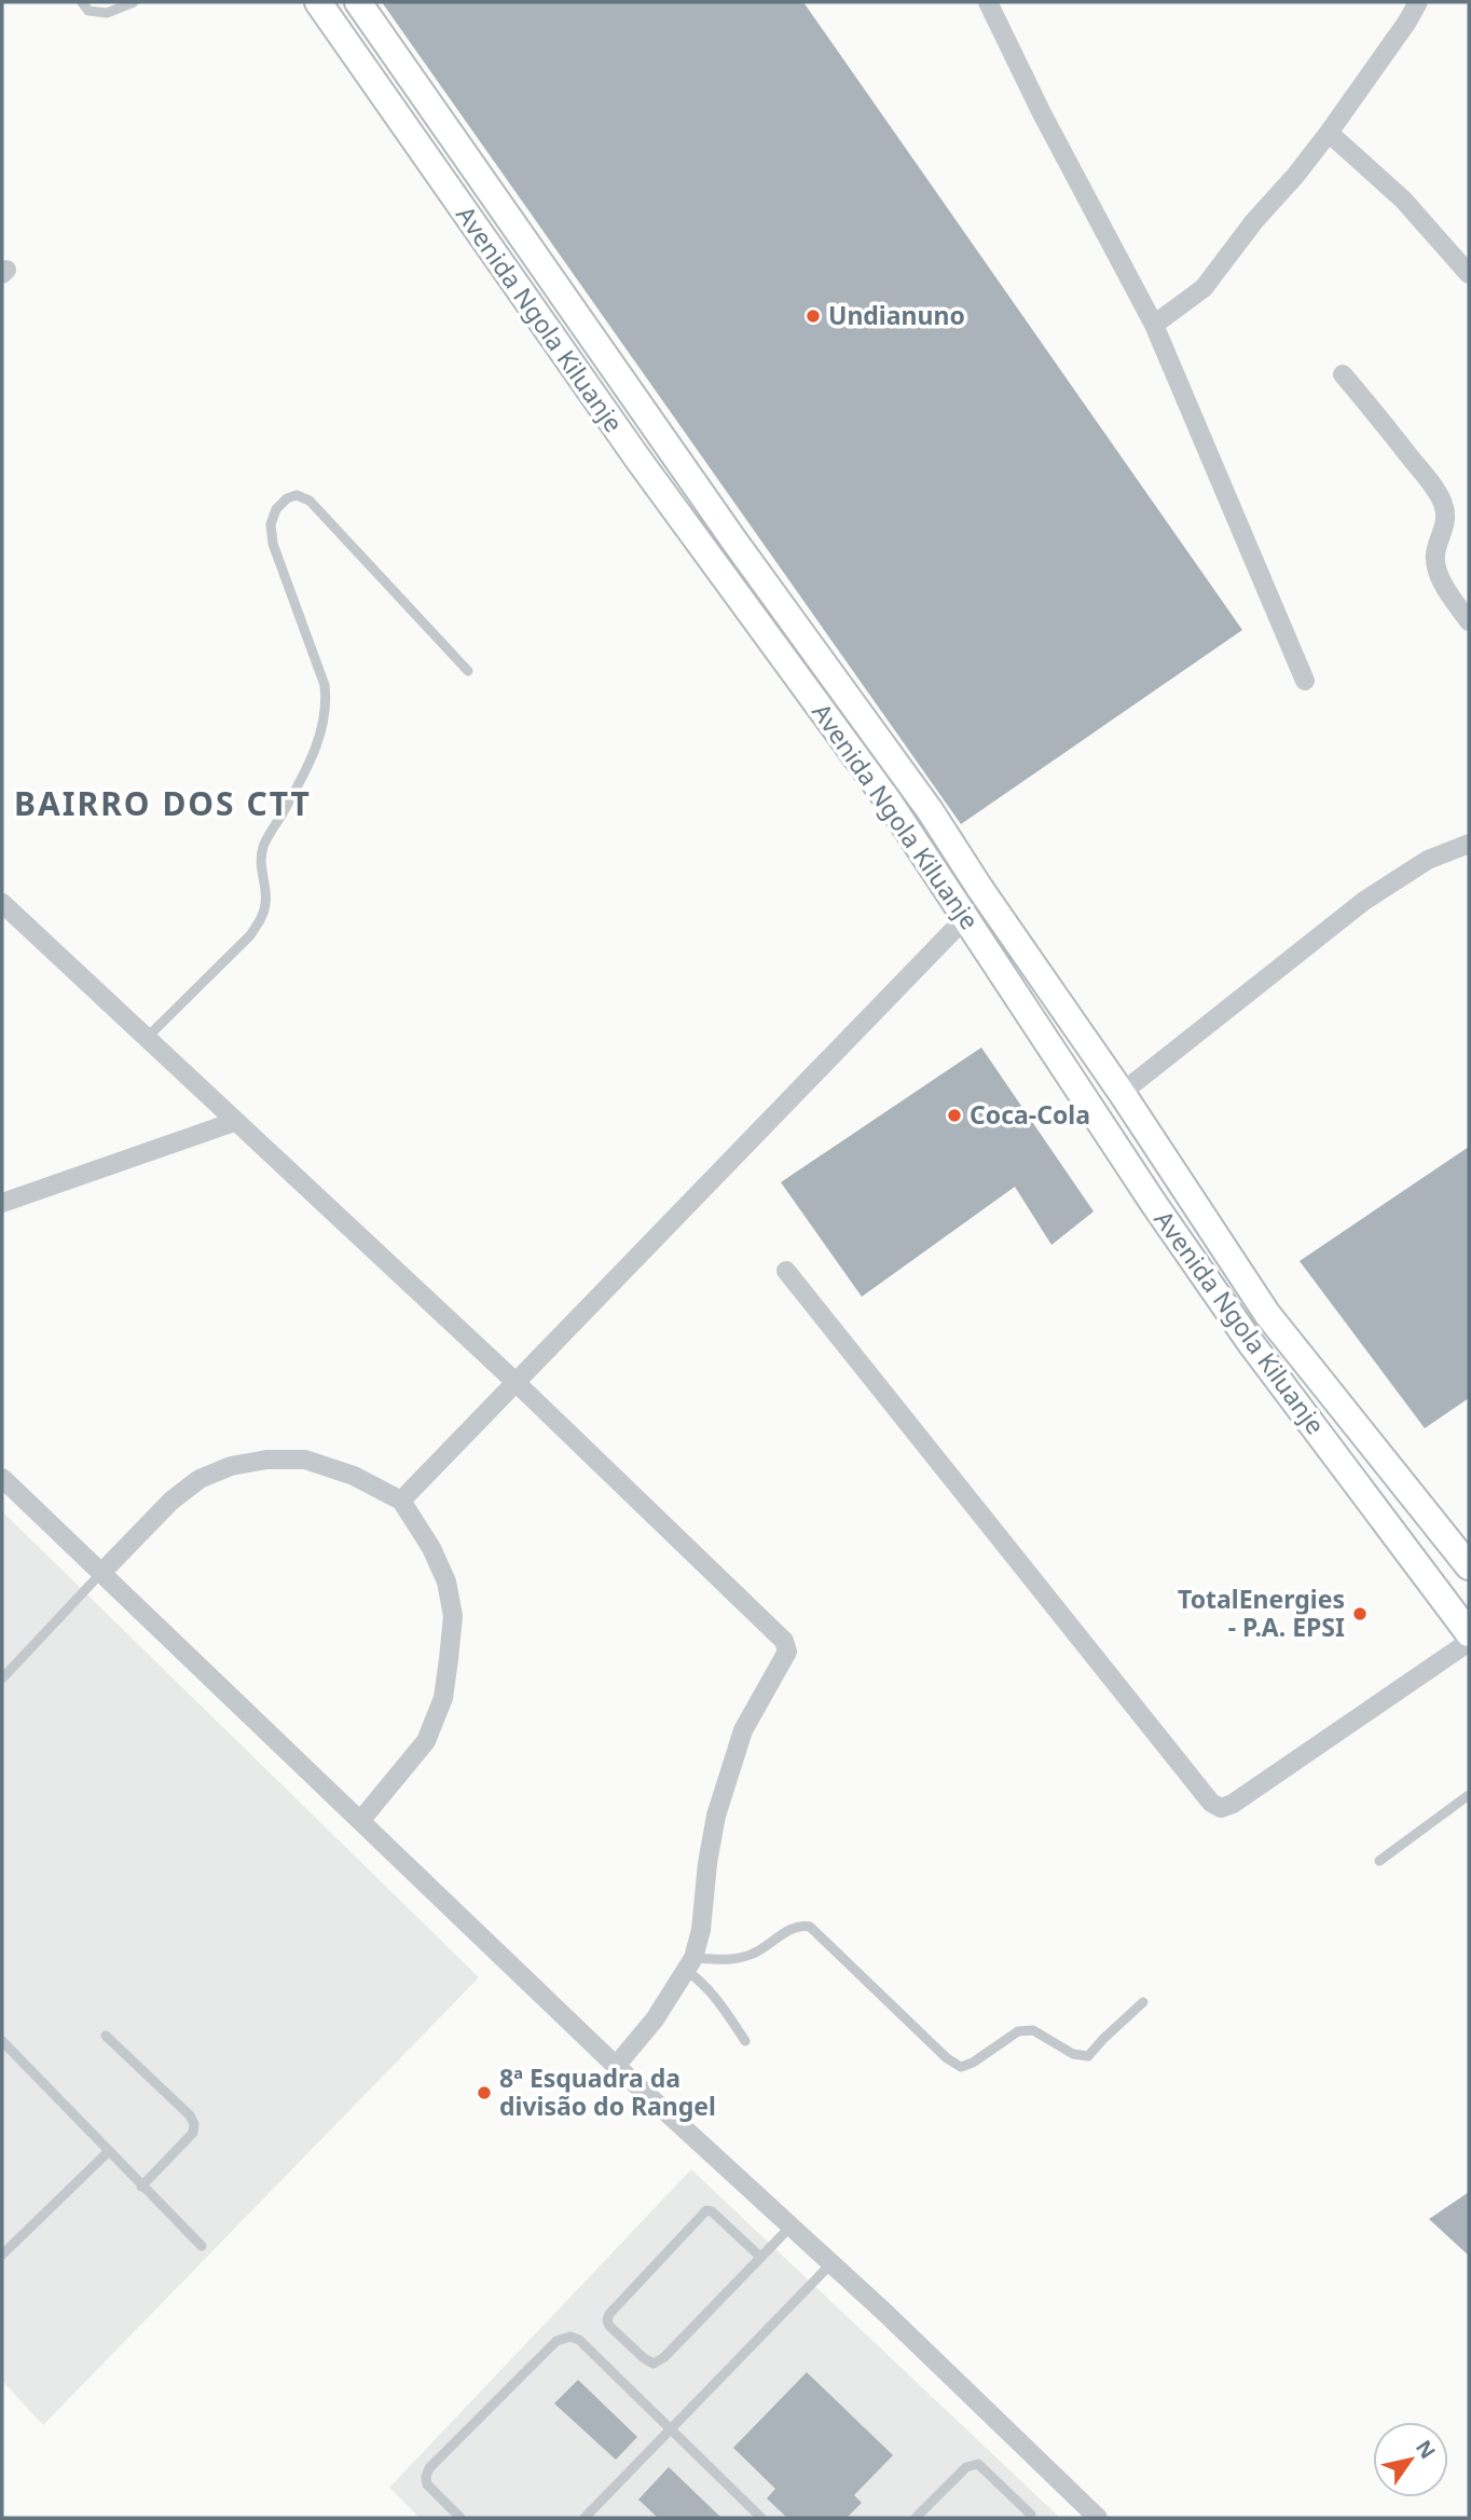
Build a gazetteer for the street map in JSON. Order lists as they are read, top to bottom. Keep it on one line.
{"streets":{"main road":["Avenida Ngola Kiluanje"]},"districts":["BAIRRO DOS CTT"],"places":["Undianuno","Coca-Cola","TotalEnergies - P.A. EPSI","8ª Esquadra da divisão do Rangel"],"north":"top right"}
